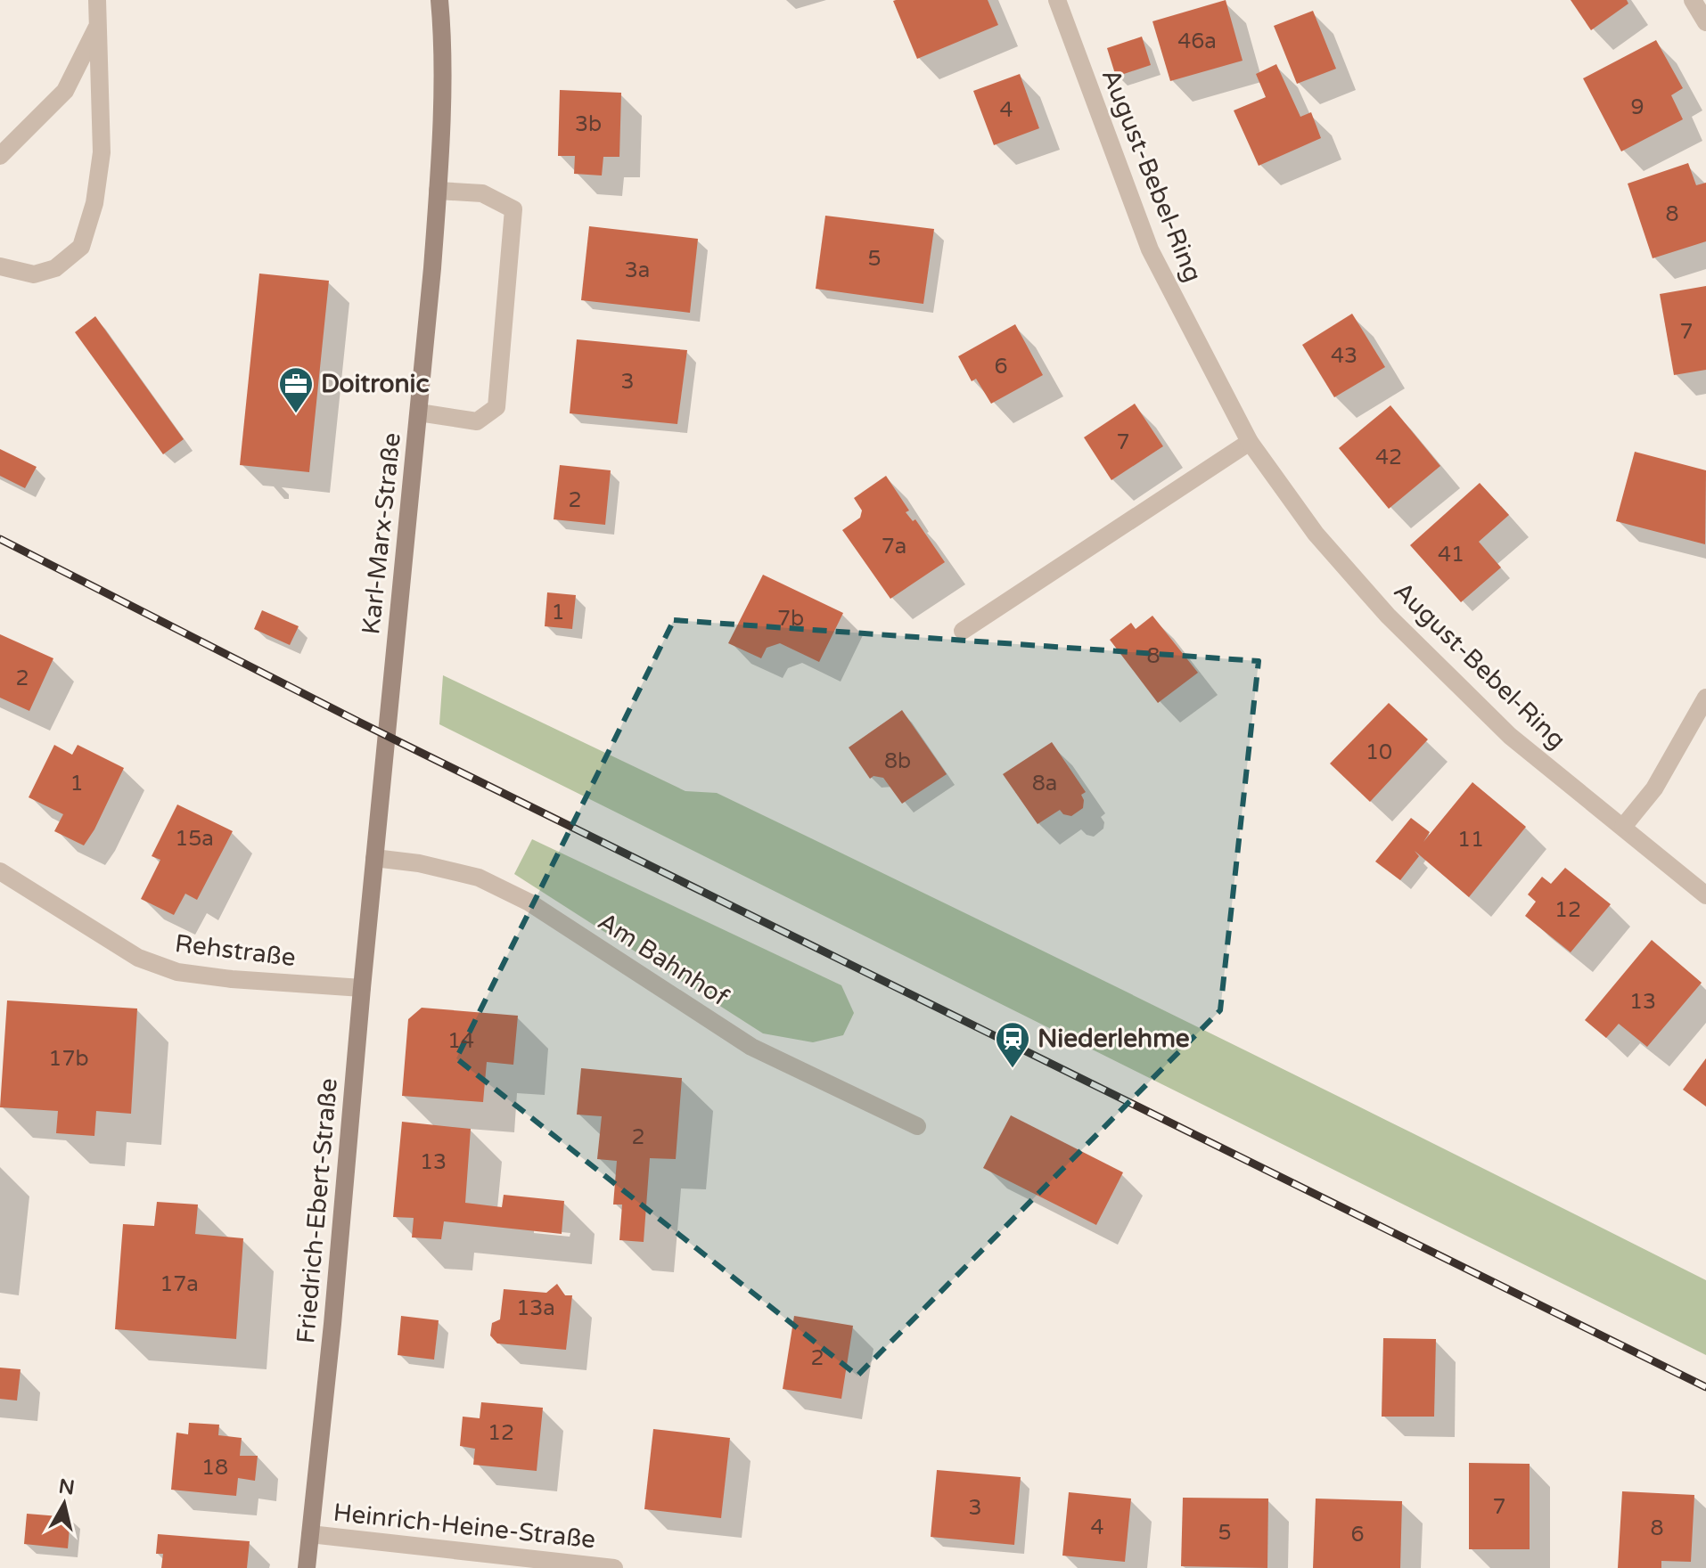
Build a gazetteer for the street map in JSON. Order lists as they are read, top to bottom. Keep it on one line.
{"streets":{"street":["August-Bebel-Ring","Karl-Marx-Straße","Rehstraße","Am Bahnhof","Friedrich-Ebert-Straße","Heinrich-Heine-Straße"]},"crossings":[["Karl-Marx-Straße","Am Bahnhof"],["Karl-Marx-Straße","Friedrich-Ebert-Straße"],["Rehstraße","Friedrich-Ebert-Straße"],["Am Bahnhof","Friedrich-Ebert-Straße"],["Friedrich-Ebert-Straße","Heinrich-Heine-Straße"]],"places":{"office":["Doitronic"],"station":["Niederlehme"]},"house_numbers":["46a","9","4","3b","8","5","3a","7","43","6","3","7","42","2","7a","41","1","7b","8","2","10","8b","1","8a","15a","11","12","13","14","17b","2","13","17a","13a","2","12","18","7","3","4","8","5","6"],"north":"top"}
